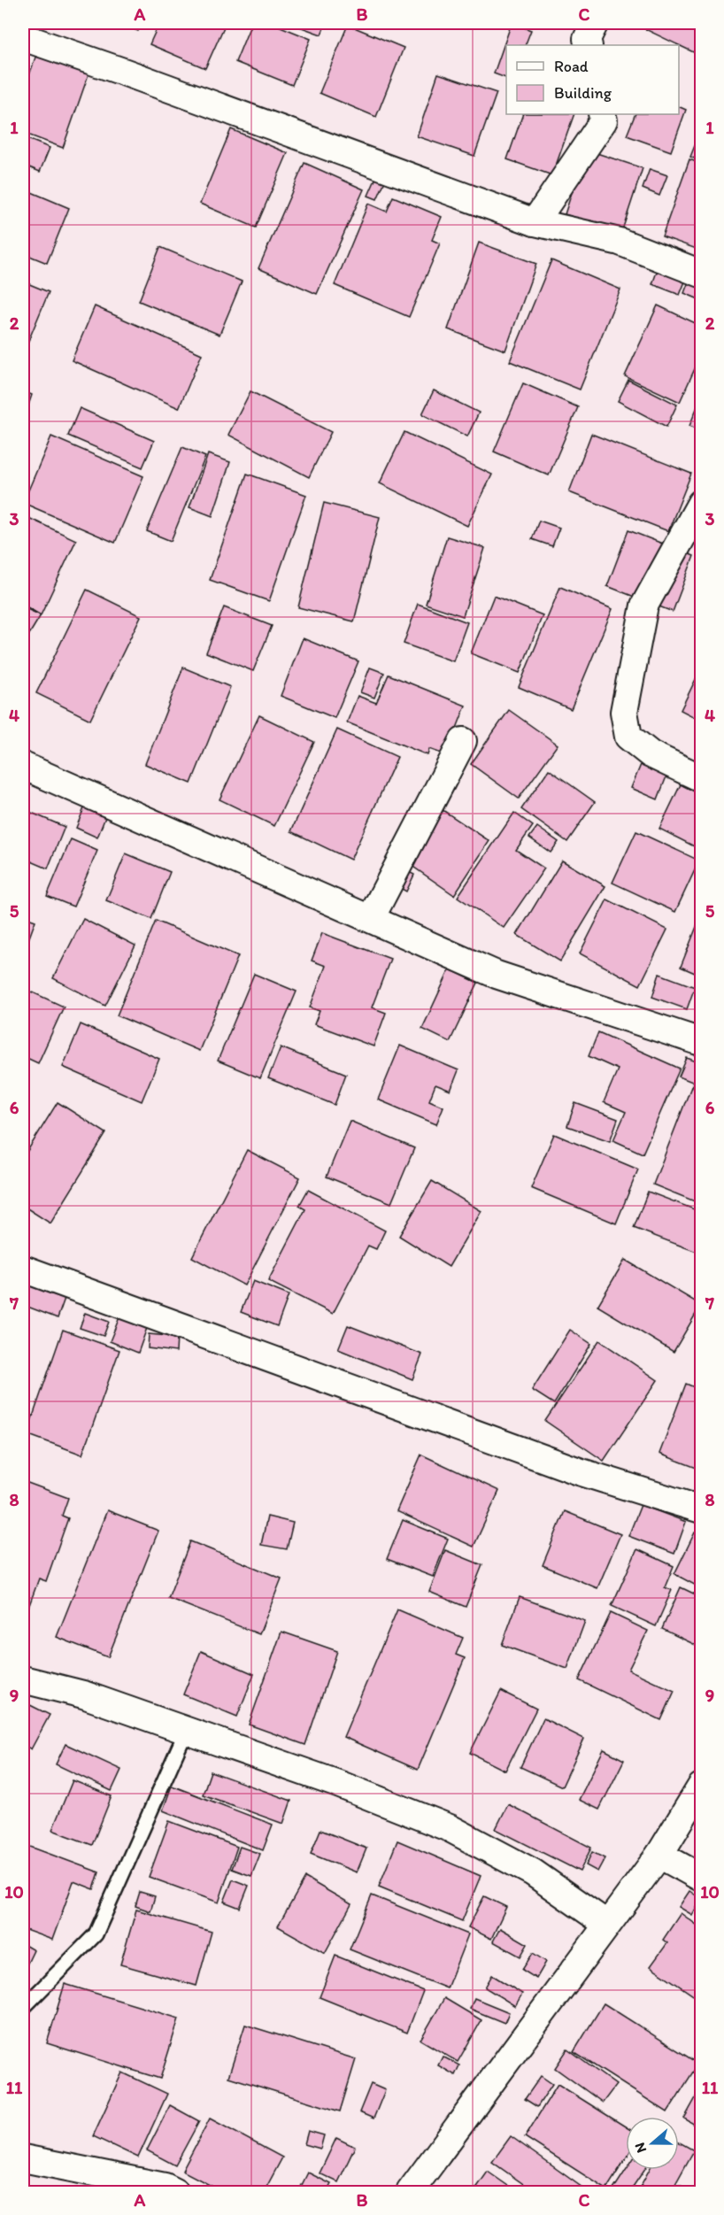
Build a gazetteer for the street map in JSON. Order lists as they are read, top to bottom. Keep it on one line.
{"legend":["Road","Building"],"north":"left","grid":{"columns":["A","B","C"],"rows":["1","2","3","4","5","6","7","8","9","10","11"]}}
